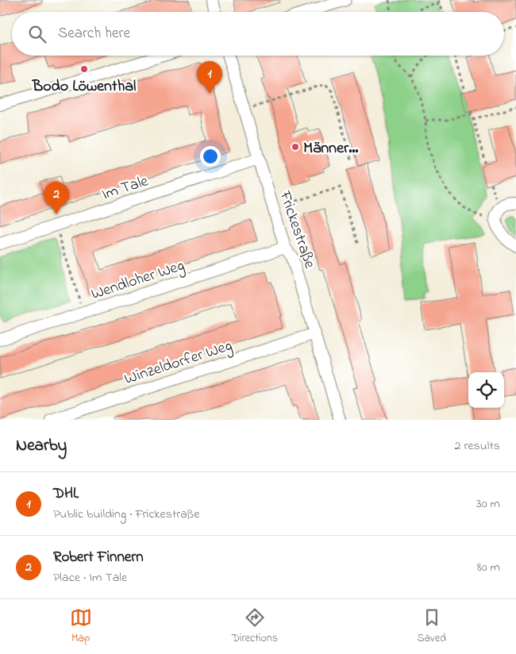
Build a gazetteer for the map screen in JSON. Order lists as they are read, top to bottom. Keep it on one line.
{"streets":{"street":["Im Tale","Frickestraße","Wendloher Weg","Winzeldorfer Weg"]},"crossings":[["Im Tale","Frickestraße"],["Frickestraße","Wendloher Weg"],["Frickestraße","Winzeldorfer Weg"]],"places":["Bodo Löwenthal","Männer..."],"page":{"search":"Search here","pins":["1","2"],"heading":["Nearby","2 results"],"list":[{"mark":"1","name":"DHL","note":"Public building · Frickestraße","value":"30 m"},{"mark":"2","name":"Robert Finnern","note":"Place · Im Tale","value":"80 m"}],"nav":["Map","Directions","Saved"]}}
